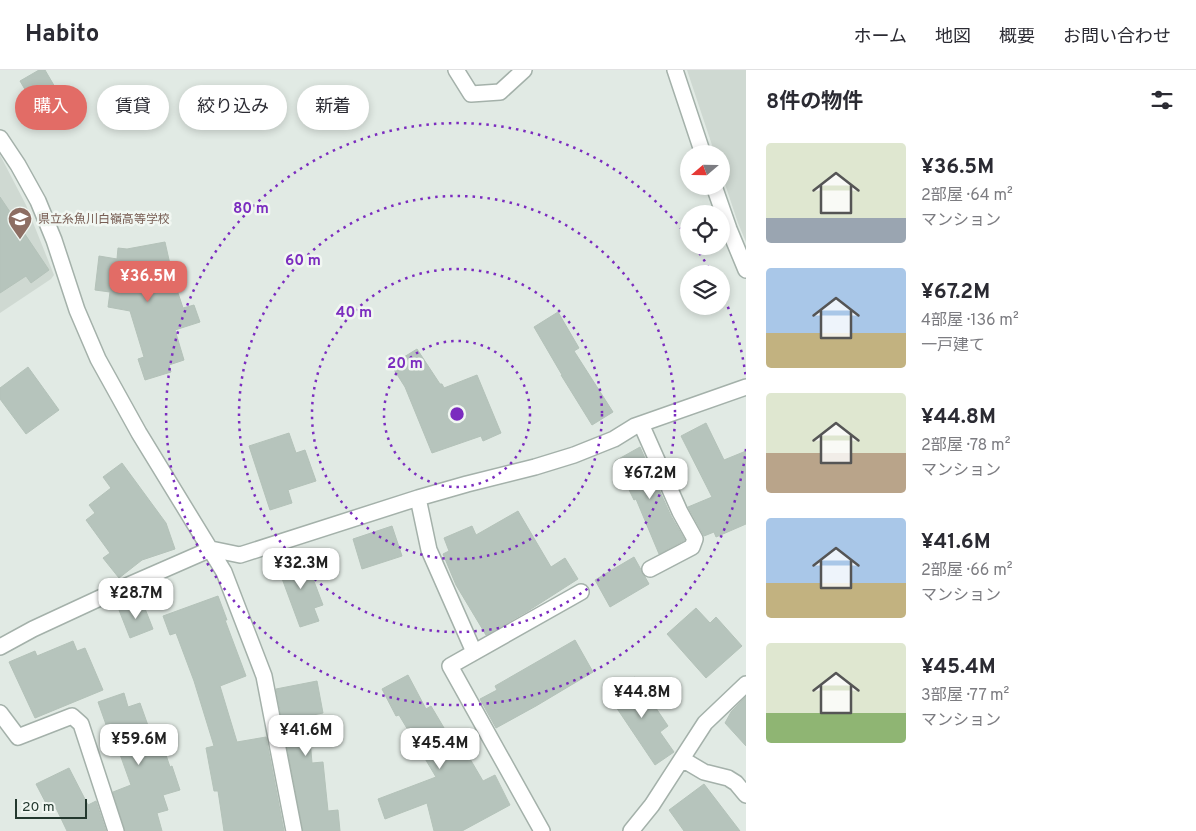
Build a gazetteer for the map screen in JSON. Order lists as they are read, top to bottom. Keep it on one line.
{"places":{"school or university":["県立糸魚川白嶺高等学校"]},"scale_bar":"20 m","north":"left","page":{"header":"Habito","nav":["ホーム","地図","概要","お問い合わせ"],"heading":"8件の物件","chip":["購入","賃貸","絞り込み","新着"],"list":[{"name":"¥36.5M","note":"2部屋 · 64 m² · マンション"},{"name":"¥67.2M","note":"4部屋 · 136 m² · 一戸建て"},{"name":"¥44.8M","note":"2部屋 · 78 m² · マンション"},{"name":"¥41.6M","note":"2部屋 · 66 m² · マンション"},{"name":"¥45.4M","note":"3部屋 · 77 m² · マンション"}],"price":["¥36.5M","¥67.2M","¥32.3M","¥28.7M","¥44.8M","¥41.6M","¥59.6M","¥45.4M"],"scale":"20 m"},"rings":["80 m","60 m","40 m","20 m"]}
